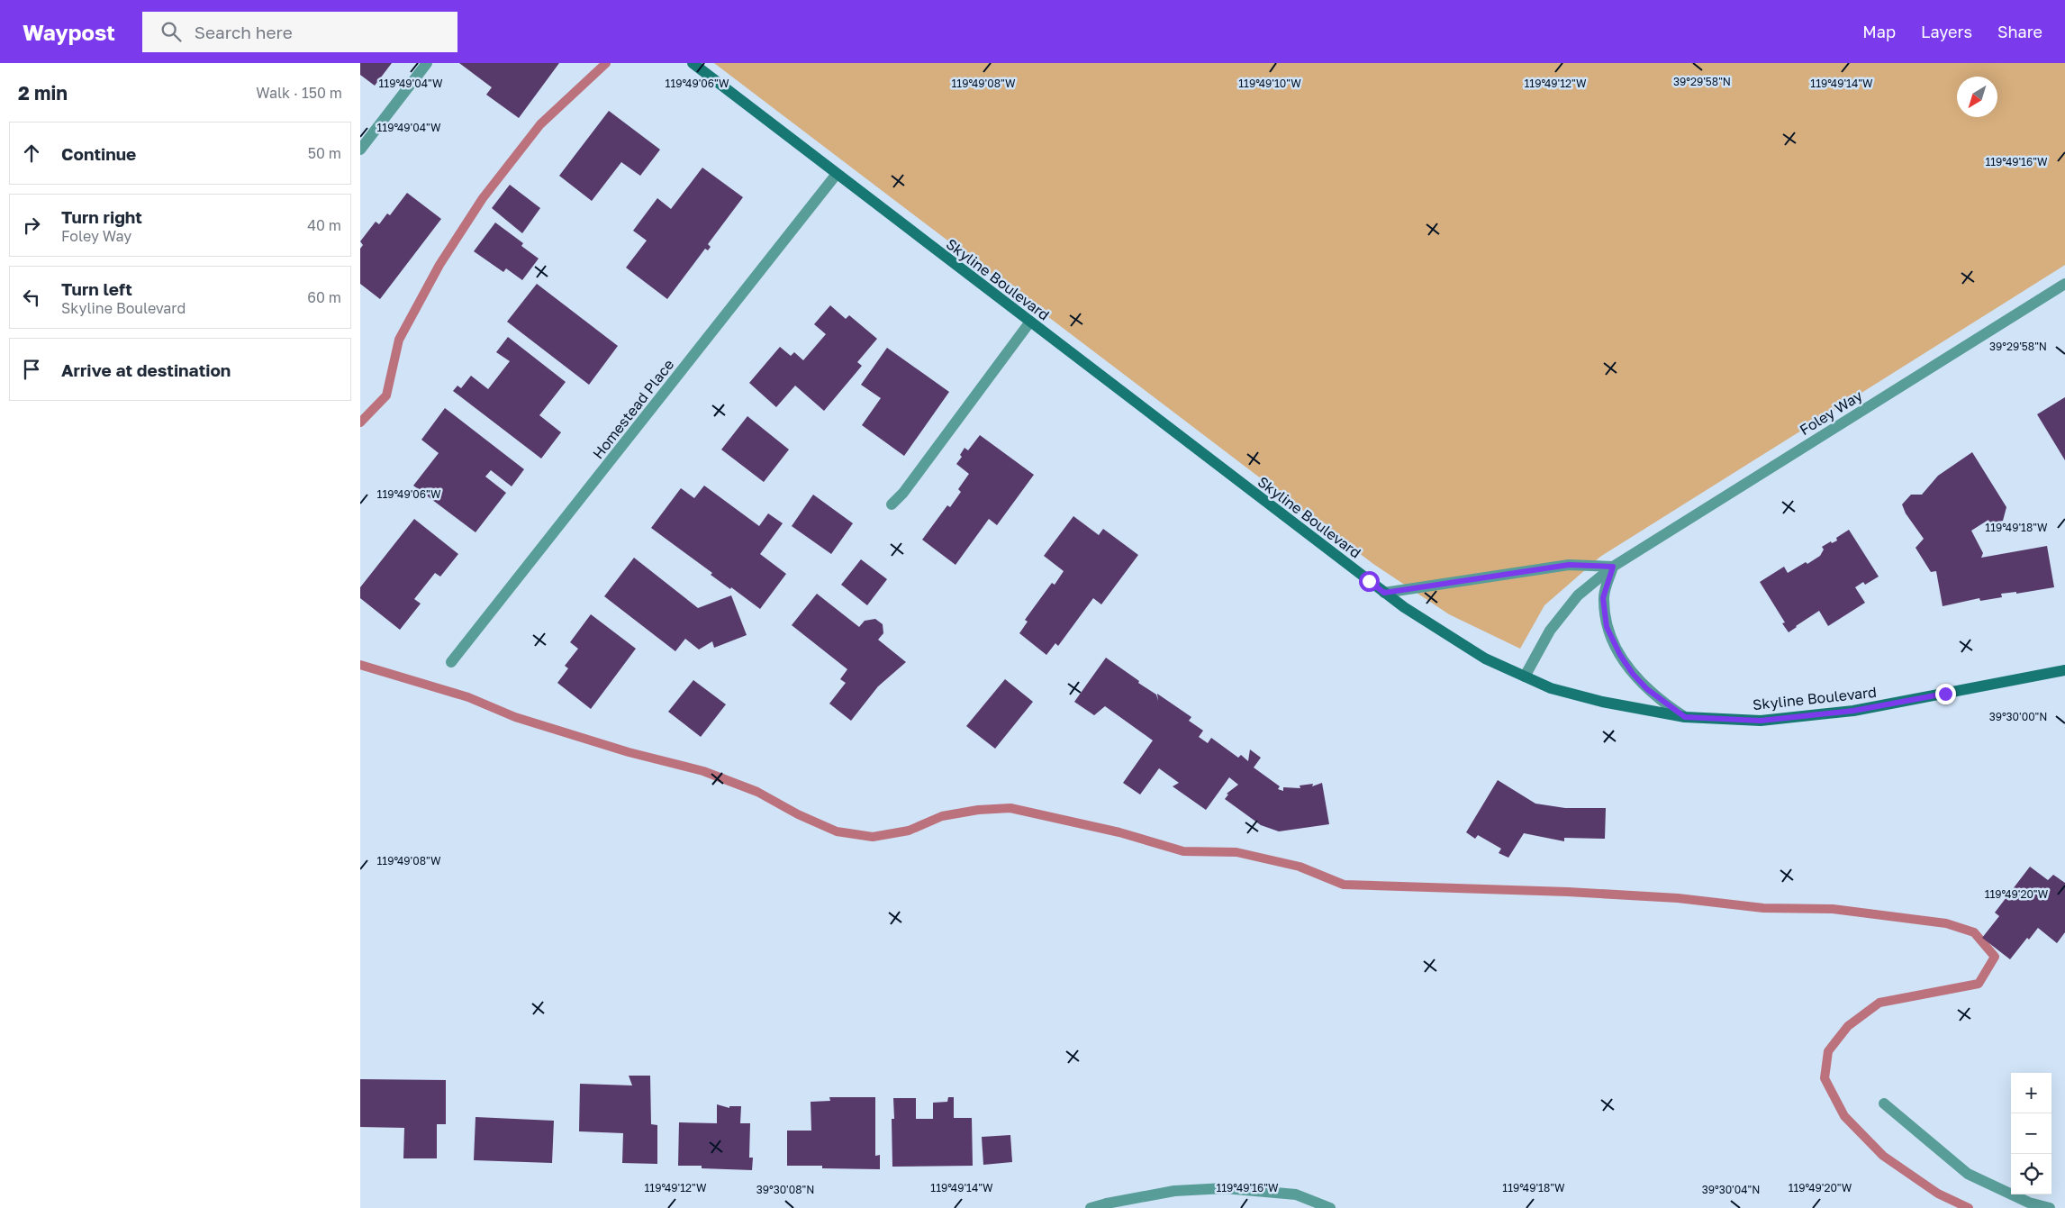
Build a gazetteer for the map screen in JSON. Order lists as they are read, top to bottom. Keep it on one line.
{"streets":{"street":["Skyline Boulevard","Homestead Place","Foley Way"]},"crossings":[["Skyline Boulevard","Homestead Place"],["Skyline Boulevard","Foley Way"]],"north":"bottom left","page":{"header":"Waypost","search":"Search here","nav":["Map","Layers","Share"],"heading":["2 min","Walk · 150 m"],"list":[["Continue","50 m"],["Turn right","Foley Way","40 m"],["Turn left","Skyline Boulevard","60 m"],"Arrive at destination"],"map_buttons":["+","−"]},"coordinates":["39°29'58\"N","119°49'14\"W","119°49'04\"W","119°49'06\"W","119°49'08\"W","119°49'10\"W","119°49'12\"W","119°49'16\"W","119°49'18\"W","39°30'00\"N","119°49'20\"W","39°30'08\"N","39°30'04\"N"]}
